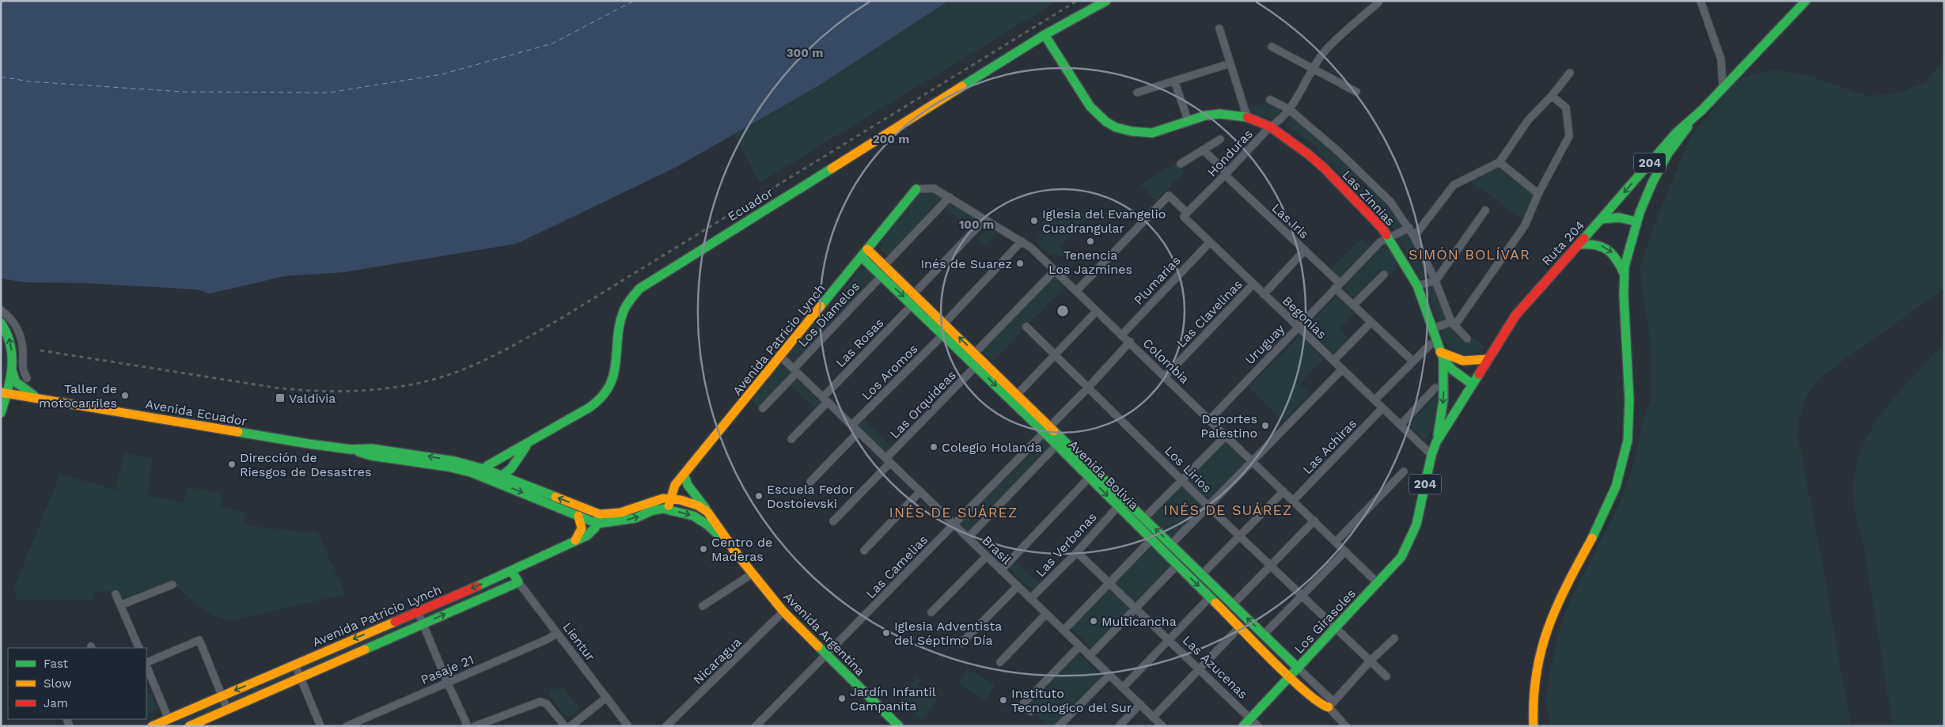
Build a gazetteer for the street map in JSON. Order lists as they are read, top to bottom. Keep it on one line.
{"streets":{"main road":["204","Las Zinnias","Ecuador","Ruta 204","Avenida Patricio Lynch","Avenida Ecuador","Avenida Bolivia","Los Girasoles","Avenida Argentina","Lientur","Las Azucenas"],"street":["Honduras","Las Iris","Plumarias","Las Clavelinas","Los Diamelos","Begonias","Las Rosas","Uruguay","Colombia","Los Aromos","Las Orquideas","Las Achiras","Los Lirios","Las Verbenas","Brasil","Las Camelias","Nicaragua","Pasaje 21"]},"crossings":[["Honduras","Las Zinnias"],["Honduras","Las Iris"],["Honduras","Begonias"],["Las Zinnias","Ecuador"],["Las Zinnias","Ruta 204"],["Las Zinnias","Uruguay"],["Ecuador","Avenida Ecuador"],["Ecuador","Avenida Argentina"],["Las Iris","Uruguay"],["Ruta 204","Begonias"],["Ruta 204","Colombia"],["Ruta 204","Los Girasoles"],["Plumarias","Begonias"],["Plumarias","Colombia"],["Las Clavelinas","Begonias"],["Las Clavelinas","Colombia"],["Los Diamelos","Avenida Bolivia"],["Los Diamelos","Brasil"],["Begonias","Uruguay"],["Begonias","Colombia"],["Begonias","Las Achiras"],["Avenida Patricio Lynch","Colombia"],["Avenida Patricio Lynch","Avenida Bolivia"],["Avenida Patricio Lynch","Brasil"],["Avenida Patricio Lynch","Avenida Argentina"],["Avenida Patricio Lynch","Lientur"],["Las Rosas","Avenida Bolivia"],["Las Rosas","Brasil"],["Uruguay","Colombia"],["Colombia","Las Achiras"],["Colombia","Las Camelias"],["Colombia","Los Girasoles"],["Los Aromos","Avenida Bolivia"],["Los Aromos","Brasil"],["Las Orquideas","Avenida Bolivia"],["Las Orquideas","Brasil"],["Los Lirios","Las Camelias"],["Los Lirios","Los Girasoles"],["Avenida Bolivia","Las Verbenas"],["Avenida Bolivia","Las Camelias"],["Avenida Bolivia","Los Girasoles"],["Avenida Bolivia","Las Azucenas"],["Las Verbenas","Brasil"],["Las Verbenas","Las Azucenas"],["Brasil","Las Camelias"],["Las Camelias","Avenida Argentina"],["Los Girasoles","Las Azucenas"],["Avenida Argentina","Nicaragua"],["Lientur","Pasaje 21"]],"districts":["SIMÓN BOLÍVAR","INÉS DE SUÁREZ","INÉS DE SUÁREZ"],"places":{"other":["Iglesia del Evangelio Cuadrangular","Tenencia Los Jazmines","Inés de Suarez","Taller de motocarriles","Deportes Palestino","Colegio Holanda","Dirección de Riesgos de Desastres","Escuela Fedor Dostoievski","Centro de Maderas","Multicancha","Iglesia Adventista del Séptimo Día","Jardín Infantil Campanita","Instituto Tecnologico del Sur"],"transit":["Valdivia"]},"legend":["Fast","Slow","Jam"],"rings":["300 m","200 m","100 m"]}
